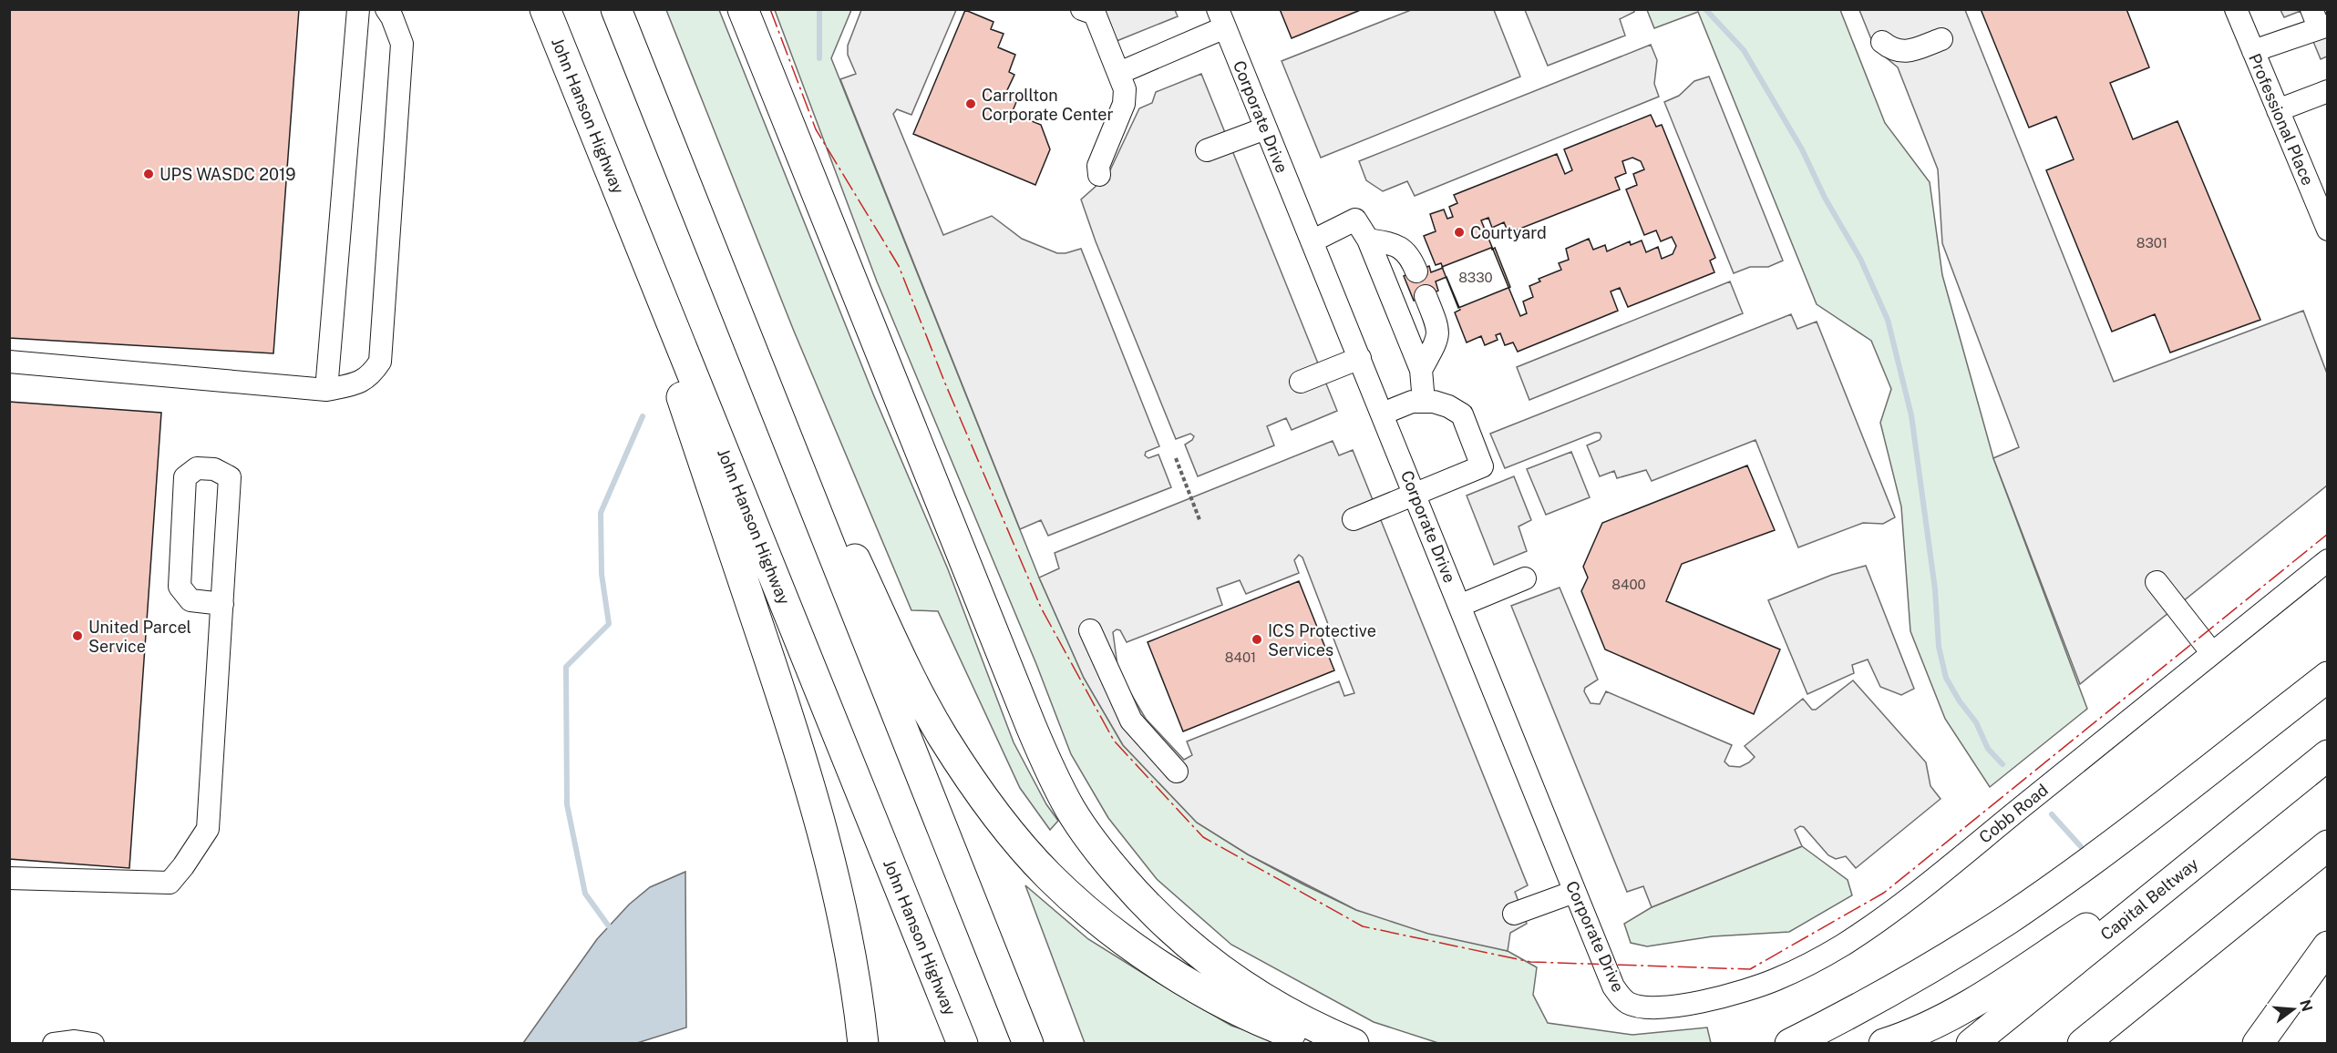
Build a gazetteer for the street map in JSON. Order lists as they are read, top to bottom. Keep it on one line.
{"streets":{"highway":["John Hanson Highway","Capital Beltway"],"street":["Corporate Drive","Professional Place","Cobb Road"]},"crossings":[["Corporate Drive","Cobb Road"]],"places":["Carrollton Corporate Center","UPS WASDC 2019","Courtyard","United Parcel Service","ICS Protective Services"],"house_numbers":["8301","8330","8400","8401"],"north":"right"}
